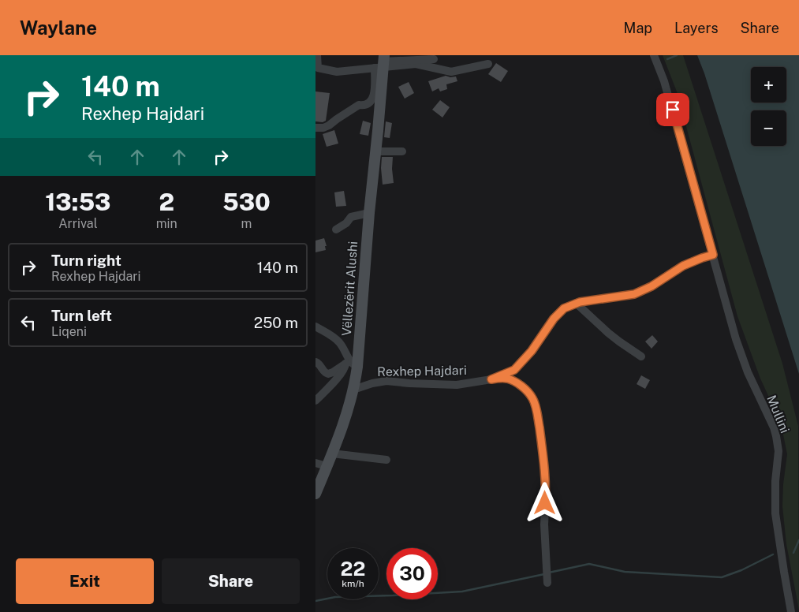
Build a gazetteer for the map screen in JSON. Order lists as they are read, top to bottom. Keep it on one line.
{"streets":{"main road":["Vëllezërit Alushi"],"street":["Rexhep Hajdari","Mullini"]},"crossings":[["Vëllezërit Alushi","Rexhep Hajdari"],["Rexhep Hajdari","Mullini"]],"page":{"header":"Waylane","nav":["Map","Layers","Share"],"turn":["140 m","Rexhep Hajdari"],"map_buttons":["+","−"],"eta":["13:53","Arrival","2","min","530","m"],"list":[{"name":"Turn right","note":"Rexhep Hajdari","value":"140 m"},{"name":"Turn left","note":"Liqeni","value":"250 m"}],"speed":"22 km/h","limit":"30","buttons":["Exit","Share"]}}
